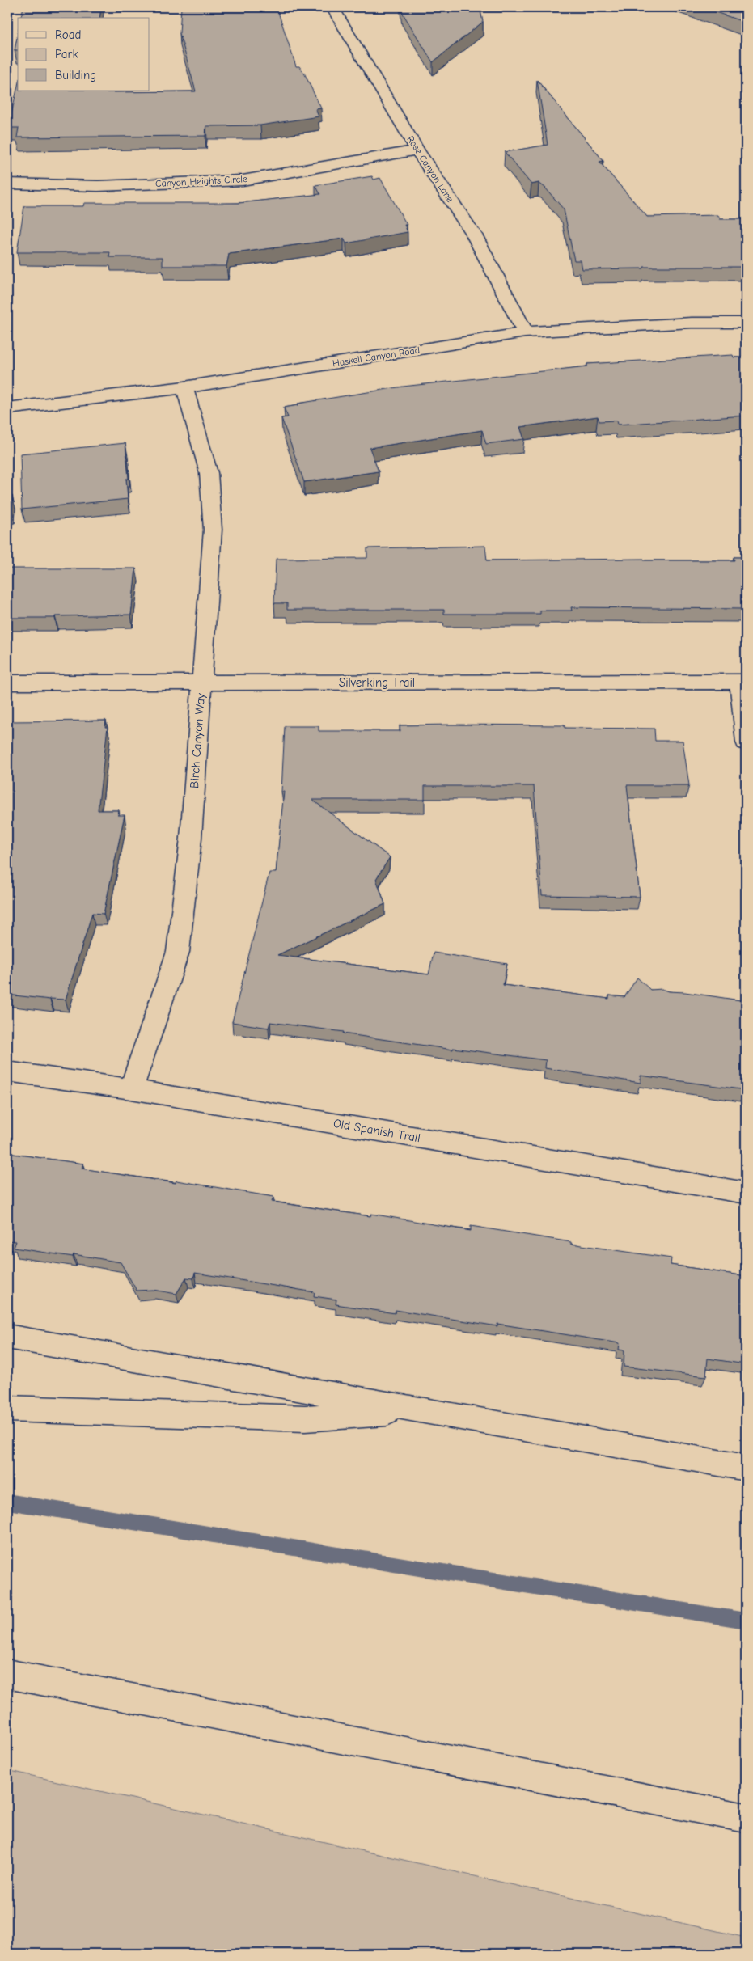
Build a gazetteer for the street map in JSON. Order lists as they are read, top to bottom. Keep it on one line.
{"streets":{"street":["Rose Canyon Lane","Canyon Heights Circle","Haskell Canyon Road","Silverking Trail","Birch Canyon Way","Old Spanish Trail"]},"crossings":[["Rose Canyon Lane","Canyon Heights Circle"],["Rose Canyon Lane","Haskell Canyon Road"],["Haskell Canyon Road","Birch Canyon Way"],["Silverking Trail","Birch Canyon Way"],["Birch Canyon Way","Old Spanish Trail"]],"legend":["Road","Park","Building"]}
